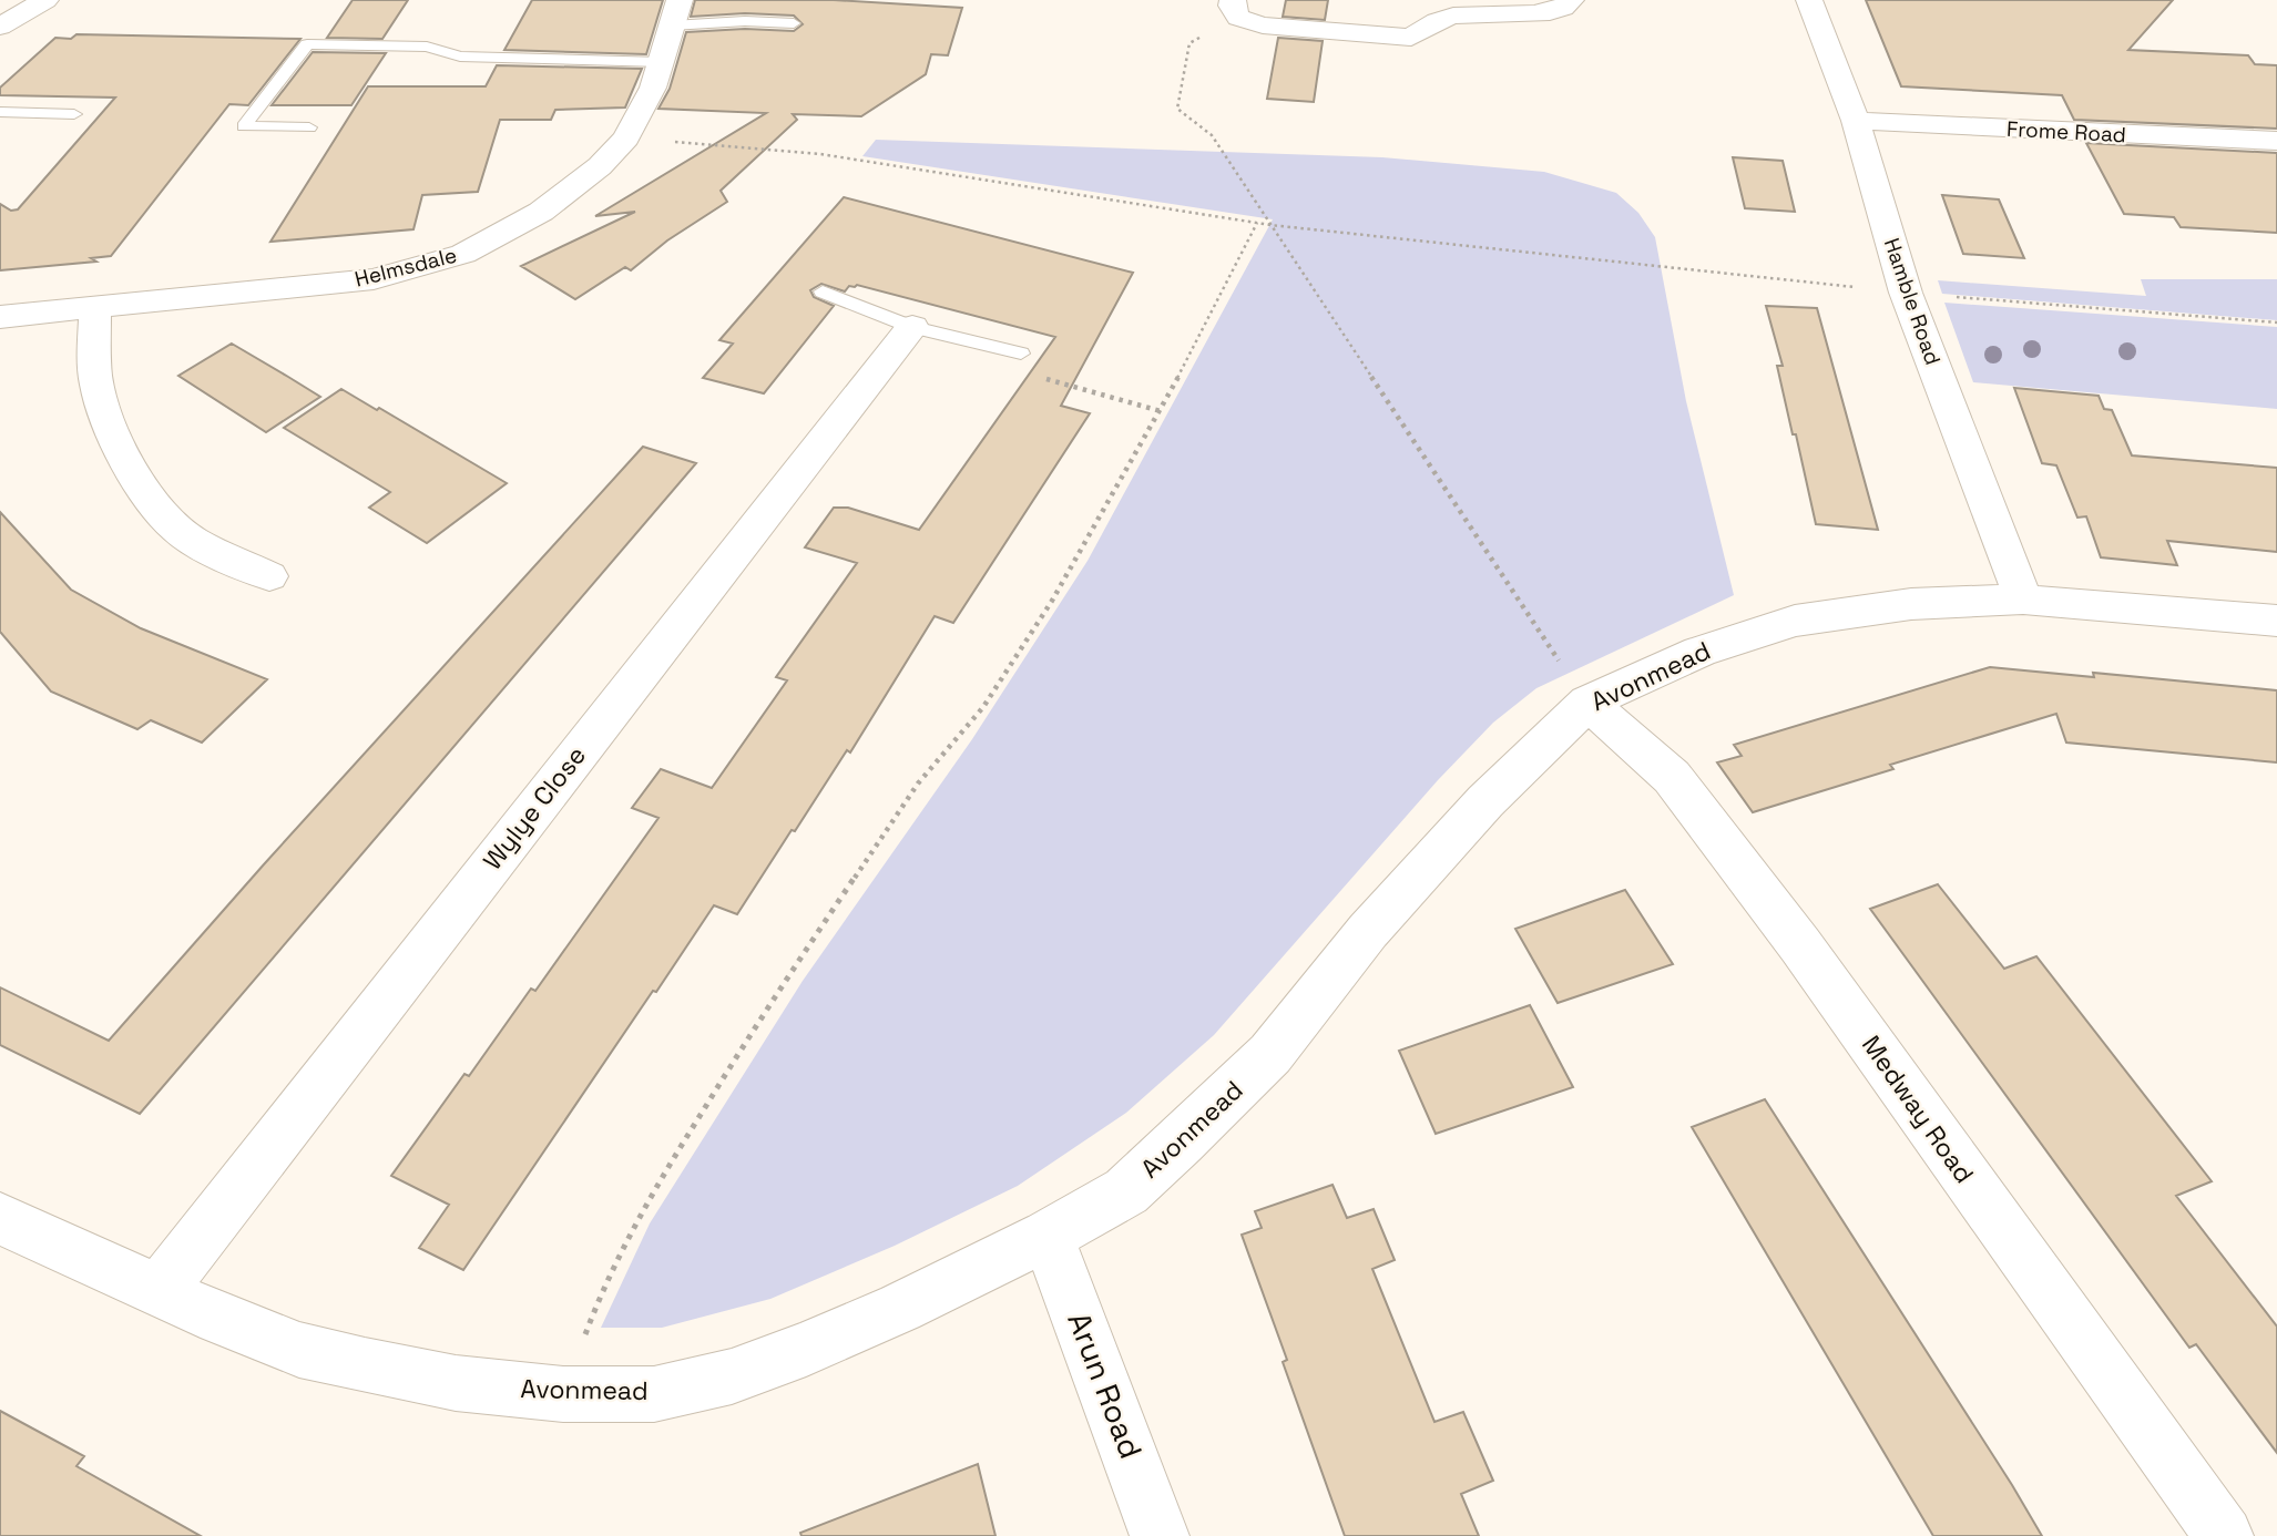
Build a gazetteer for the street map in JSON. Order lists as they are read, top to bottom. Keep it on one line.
{"streets":{"street":["Frome Road","Helmsdale","Hamble Road","Avonmead","Wylye Close","Medway Road","Arun Road"]},"crossings":[["Frome Road","Hamble Road"],["Hamble Road","Avonmead"],["Avonmead","Wylye Close"],["Avonmead","Medway Road"],["Avonmead","Arun Road"]]}
